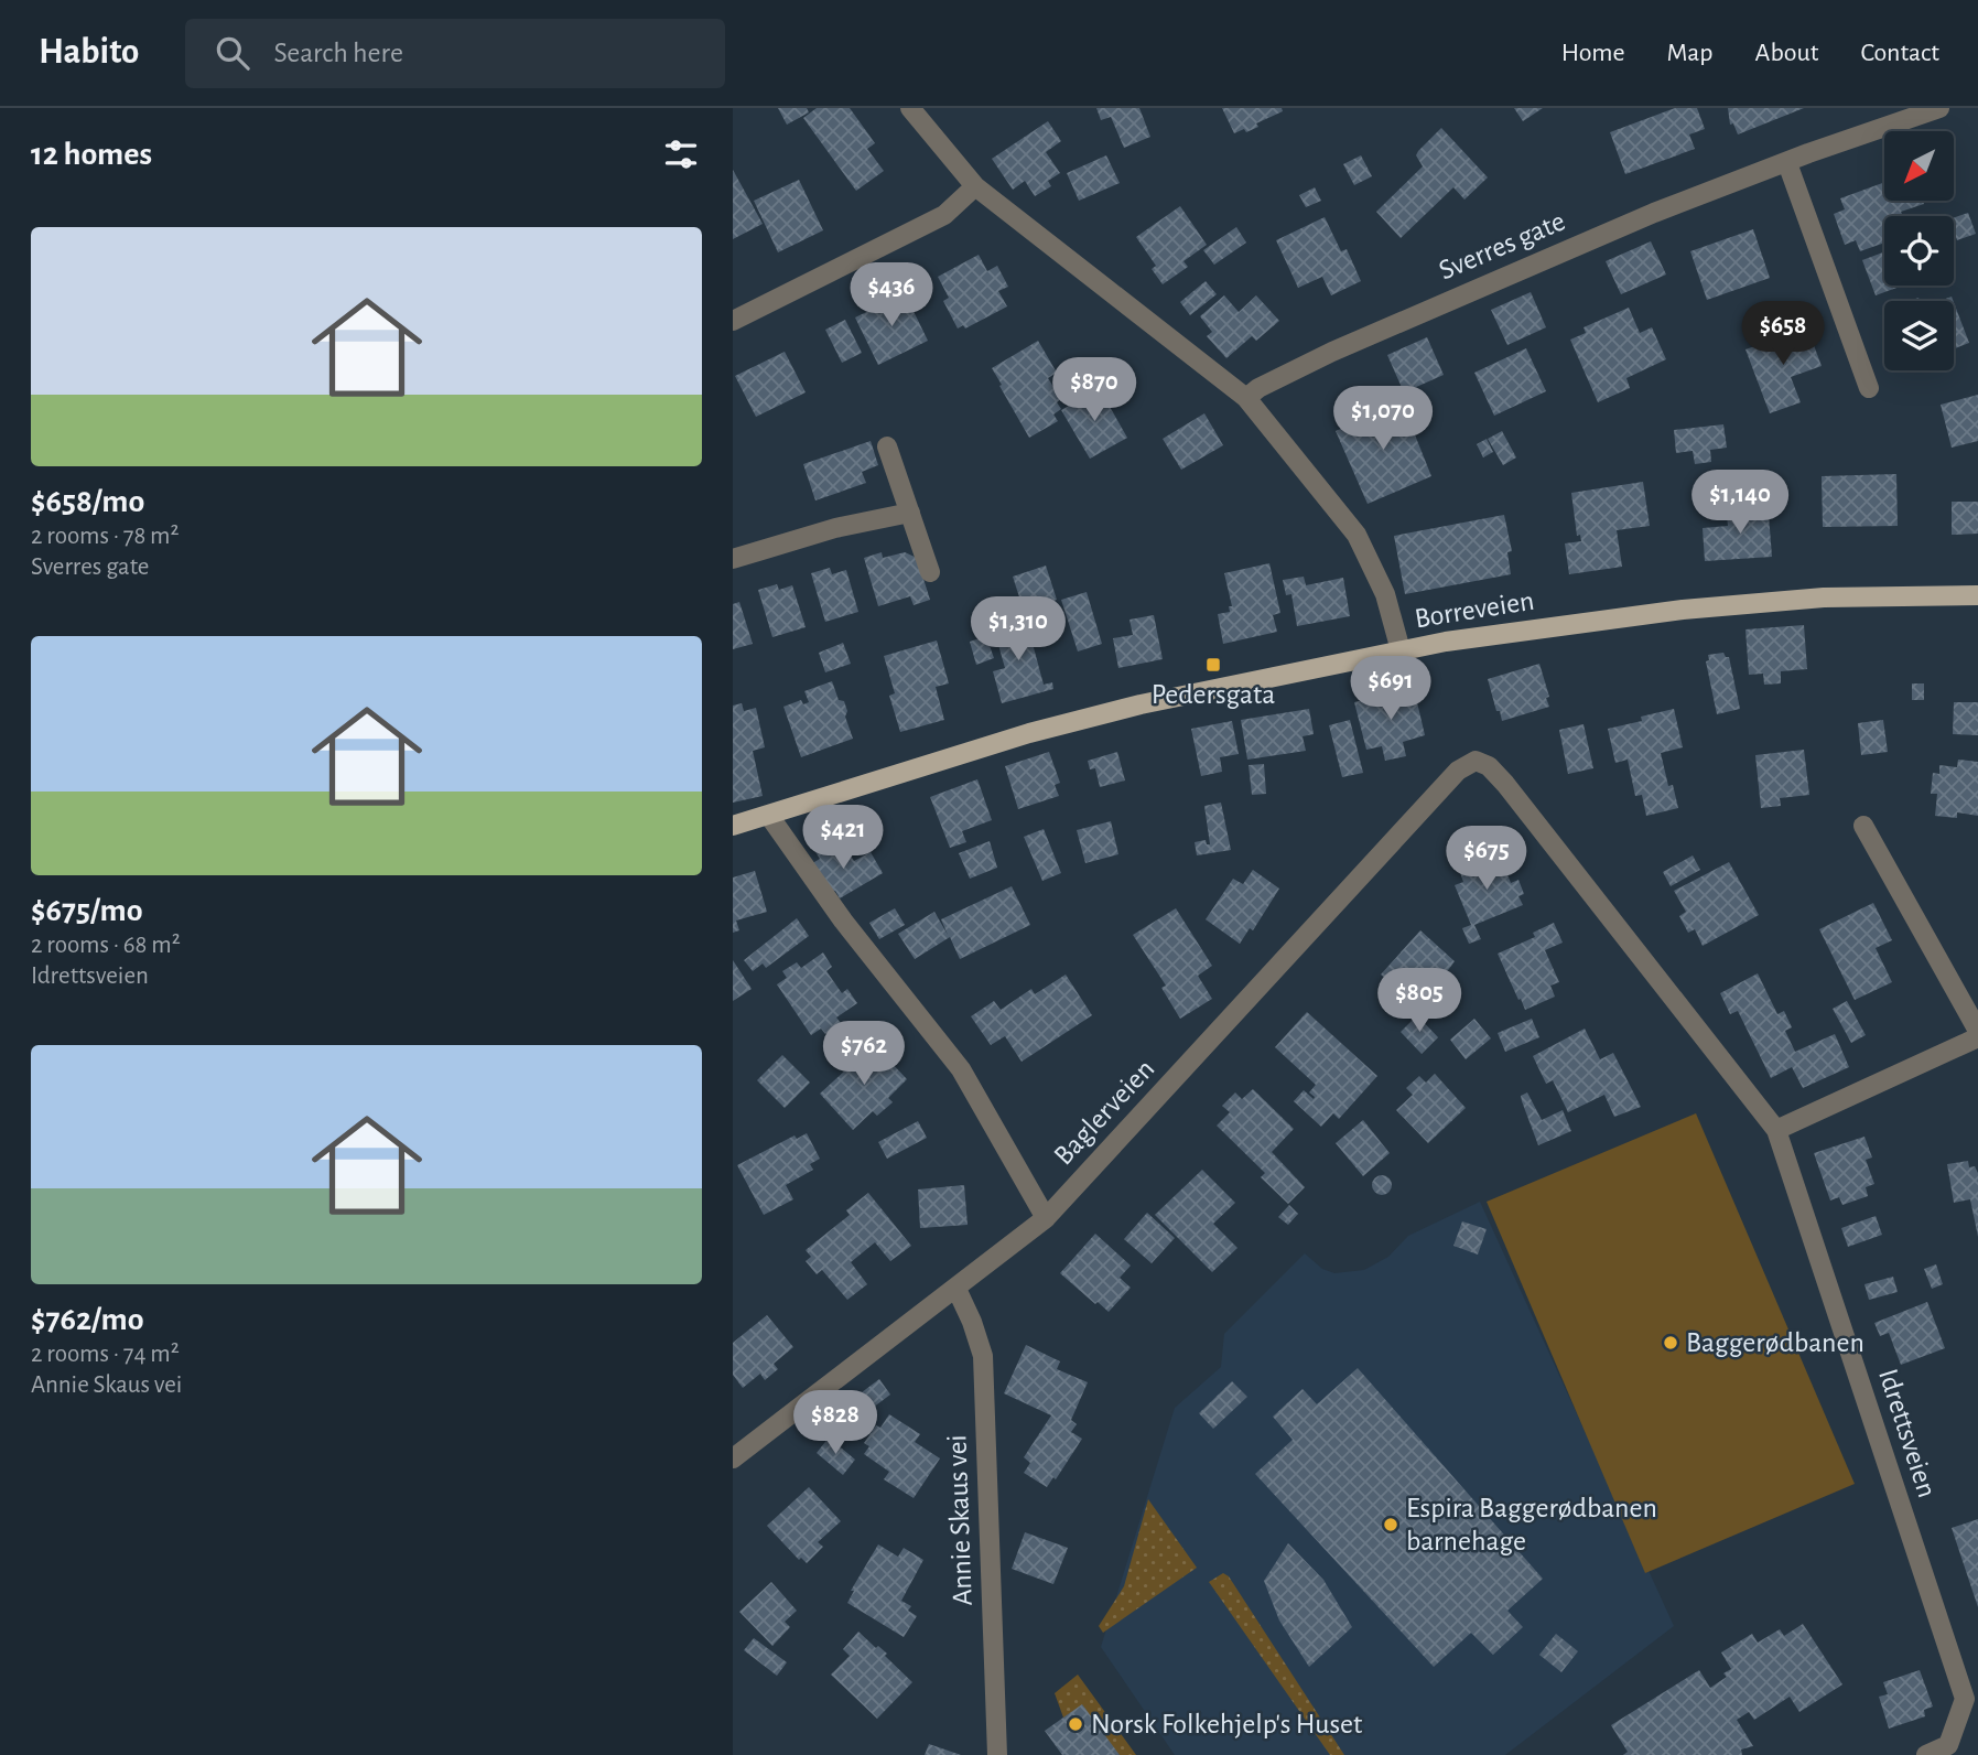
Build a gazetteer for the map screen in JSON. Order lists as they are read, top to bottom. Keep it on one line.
{"streets":{"main road":["Borreveien"],"street":["Sverres gate","Baglerveien","Idrettsveien","Annie Skaus vei"]},"crossings":[["Baglerveien","Idrettsveien"],["Baglerveien","Annie Skaus vei"]],"places":{"transit":["Pedersgata"],"other":["Baggerødbanen","Espira Baggerødbanen barnehage","Norsk Folkehjelp's Huset"]},"north":"bottom left","page":{"header":"Habito","search":"Search here","nav":["Home","Map","About","Contact"],"heading":"12 homes","list":[{"name":"$658/mo","note":"2 rooms · 78 m² · Sverres gate"},{"name":"$675/mo","note":"2 rooms · 68 m² · Idrettsveien"},{"name":"$762/mo","note":"2 rooms · 74 m² · Annie Skaus vei"}],"price":["$436","$658","$870","$1,070","$1,140","$1,310","$691","$421","$675","$805","$762","$828"]}}
